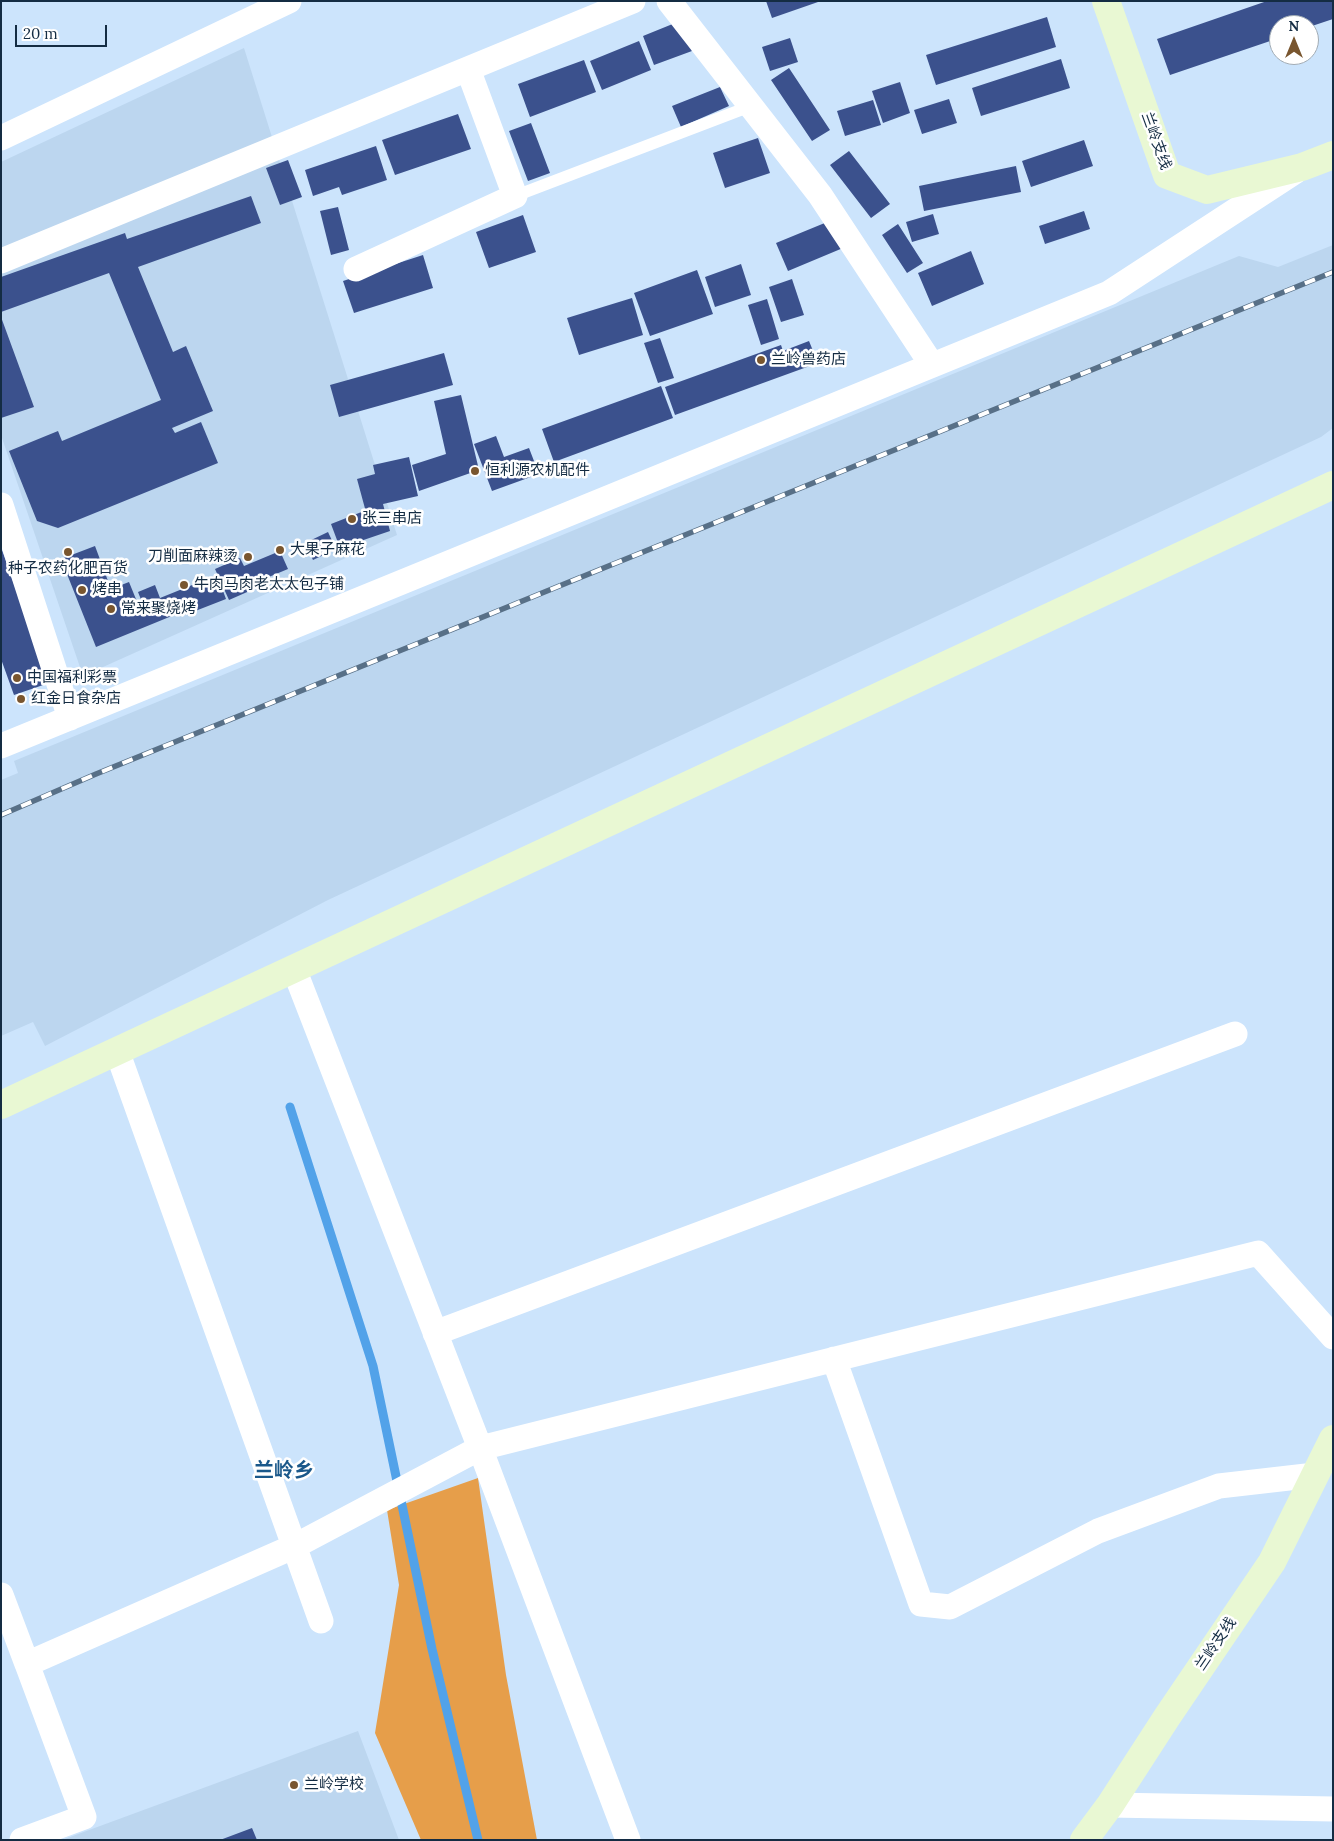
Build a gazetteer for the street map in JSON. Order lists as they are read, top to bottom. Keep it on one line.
{"streets":{"street":["兰岭支线"]},"districts":["兰岭乡"],"places":["兰岭兽药店","恒利源农机配件","张三串店","大果子麻花","种子农药化肥百货","刀削面麻辣烫","牛肉马肉老太太包子铺","烤串","常来聚烧烤","中国福利彩票","红金日食杂店","兰岭学校"],"scale_bar":"20 m","north":"top"}
